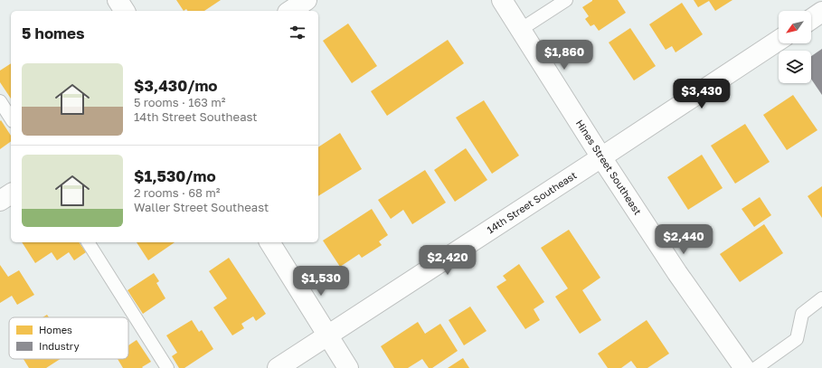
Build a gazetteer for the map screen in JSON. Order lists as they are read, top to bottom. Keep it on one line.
{"streets":{"street":["Hines Street Southeast","14th Street Southeast"]},"crossings":[["Hines Street Southeast","14th Street Southeast"]],"legend":["Homes","Industry"],"north":"bottom left","page":{"heading":"5 homes","price":["$1,860","$3,430","$2,440","$2,420","$1,530"],"list":[{"name":"$3,430/mo","note":"5 rooms · 163 m² · 14th Street Southeast"},{"name":"$1,530/mo","note":"2 rooms · 68 m² · Waller Street Southeast"}]}}
